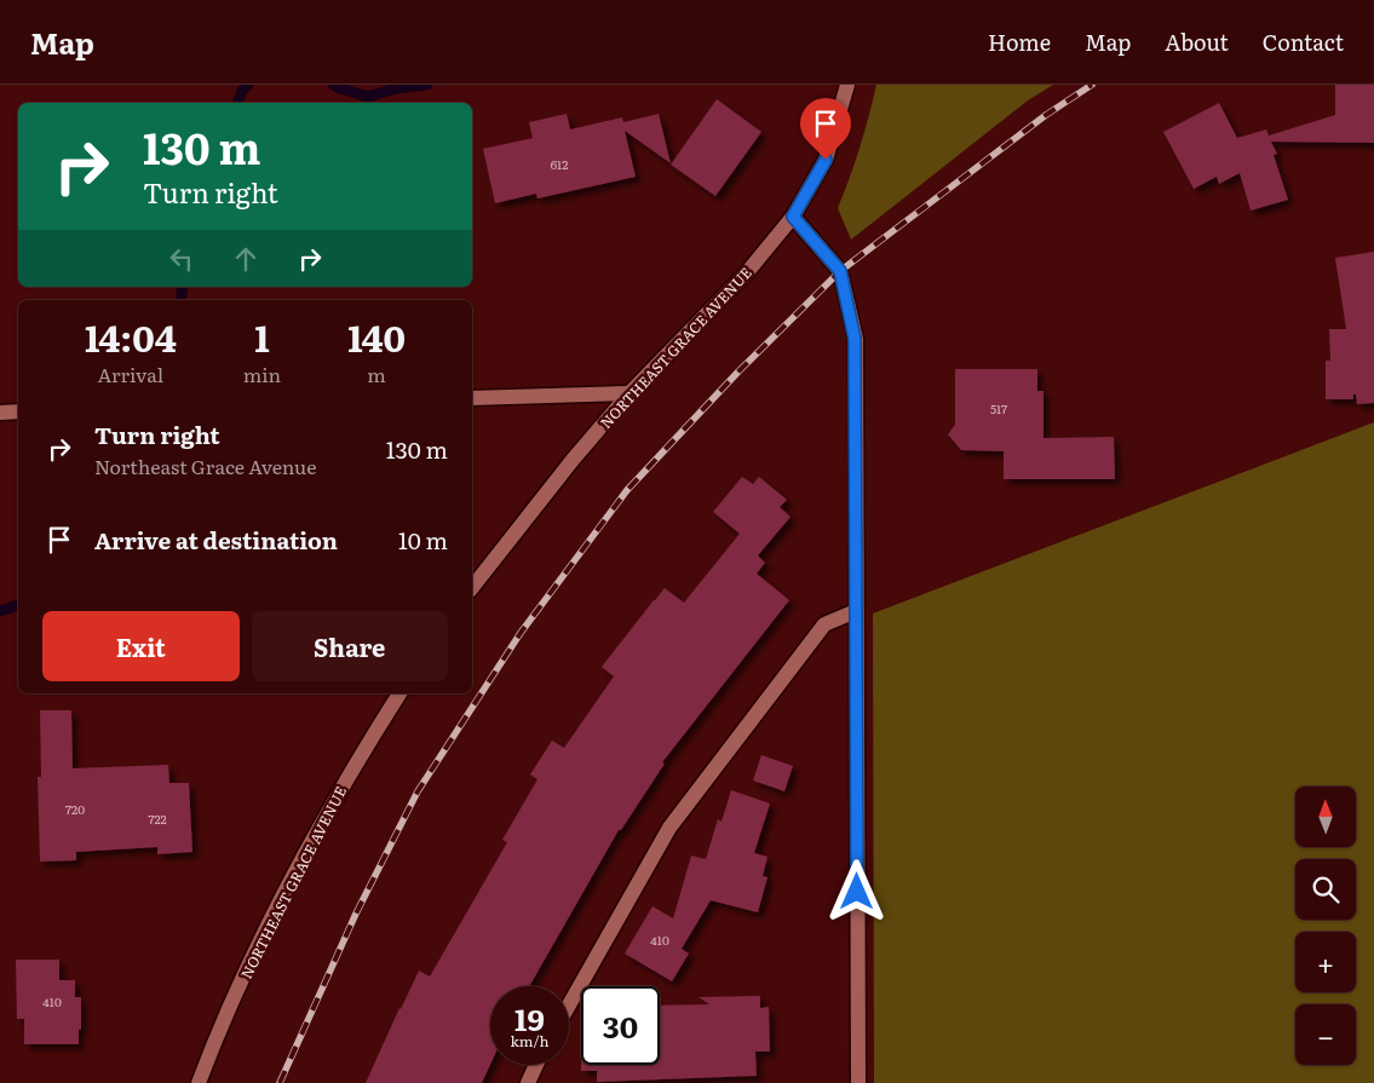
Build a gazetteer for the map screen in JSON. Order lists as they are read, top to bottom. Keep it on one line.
{"streets":{"street":["NORTHEAST GRACE AVENUE"]},"house_numbers":["612","517","720","722","410","410"],"north":"top","page":{"header":"Map","nav":["Home","Map","About","Contact"],"turn":["130 m","Turn right"],"eta":["14:04","Arrival","1","min","140","m"],"list":[{"name":"Turn right","note":"Northeast Grace Avenue","value":"130 m"},{"name":"Arrive at destination","value":"10 m"}],"buttons":["Exit","Share"],"map_buttons":["+","−"],"speed":"19 km/h","limit":"30"}}
